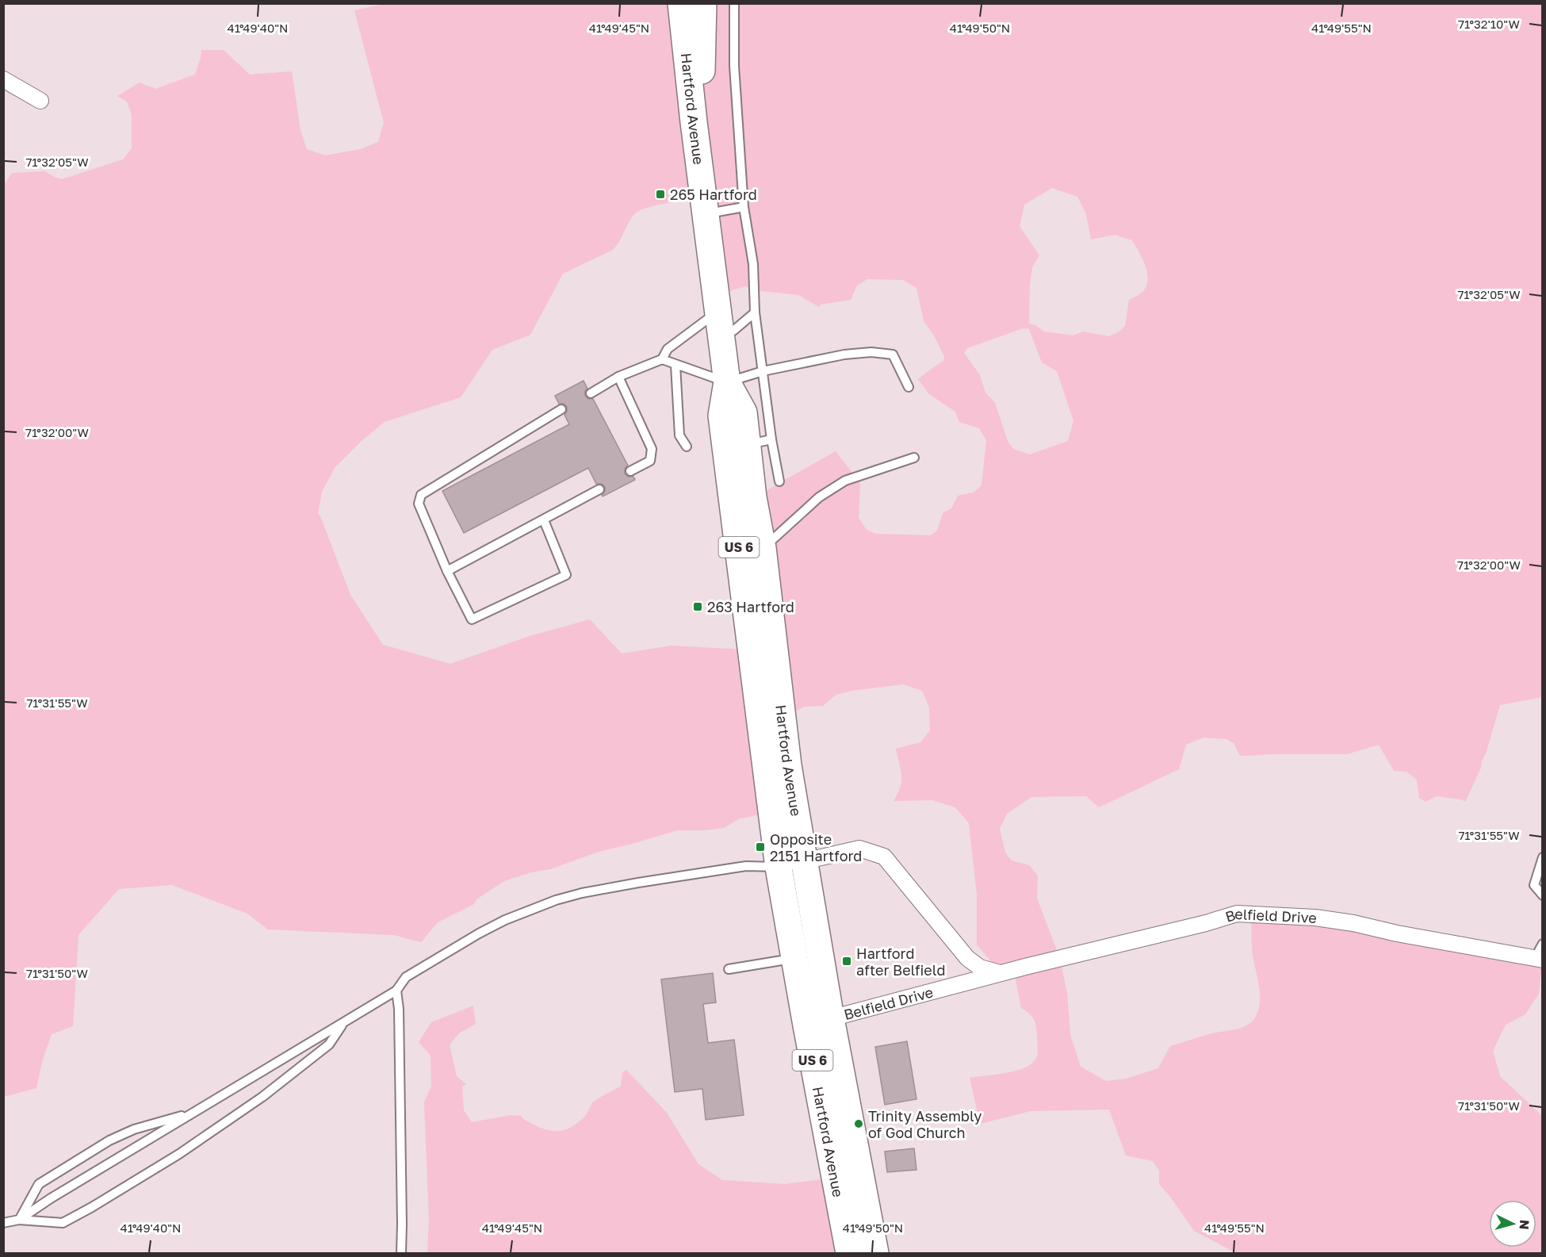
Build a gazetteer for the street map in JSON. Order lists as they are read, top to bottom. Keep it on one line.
{"streets":{"highway":["Hartford Avenue","US 6"],"street":["Belfield Drive"]},"crossings":[["Hartford Avenue","Belfield Drive"]],"places":{"transit":["265 Hartford","263 Hartford","Opposite 2151 Hartford","Hartford after Belfield"],"other":["Trinity Assembly of God Church"]},"north":"right","coordinates":["71°32'10\"W","41°49'40\"N","41°49'45\"N","41°49'50\"N","41°49'55\"N","71°32'05\"W","71°32'00\"W","71°31'55\"W","71°31'50\"W"]}
